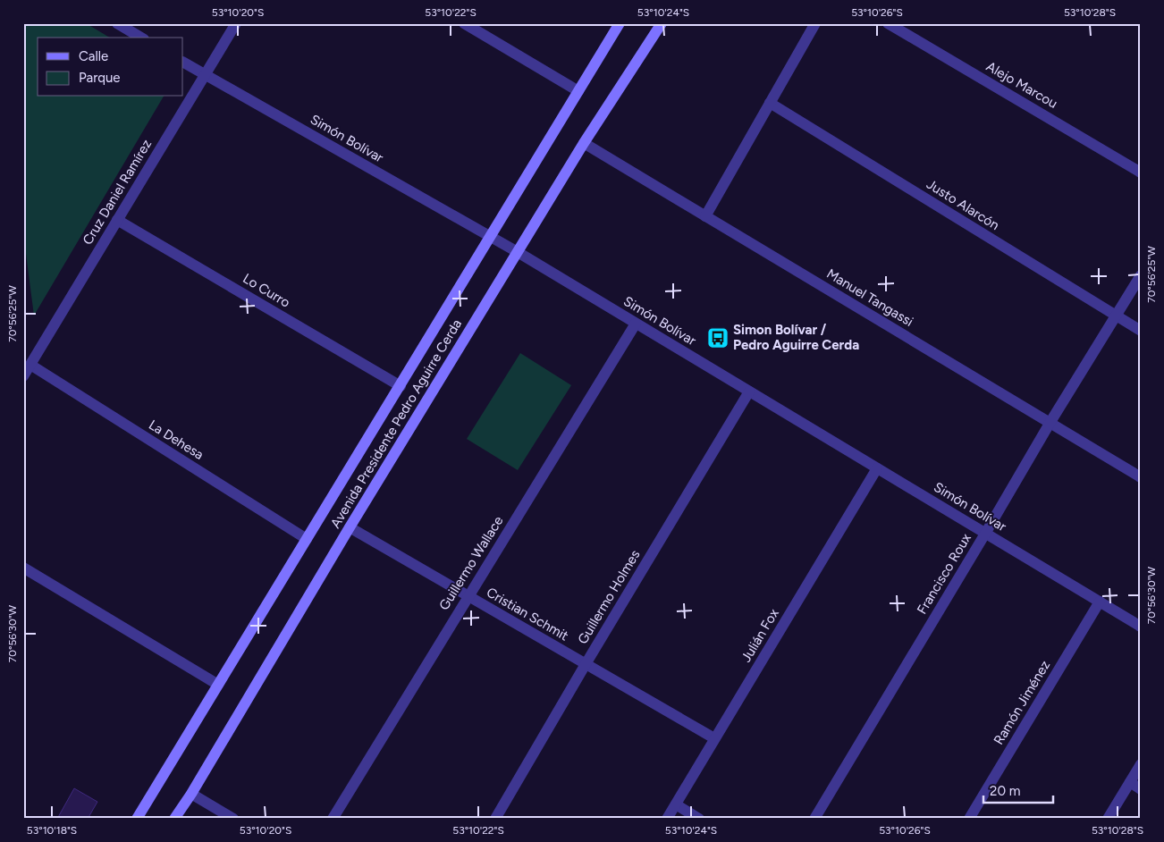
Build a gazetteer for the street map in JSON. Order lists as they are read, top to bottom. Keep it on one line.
{"streets":{"main road":["Avenida Presidente Pedro Aguirre Cerda"],"street":["Alejo Marcou","Simón Bolívar","Cruz Daniel Ramírez","Justo Alarcón","Lo Curro","Manuel Tangassi","La Dehesa","Guillermo Wallace","Francisco Roux","Guillermo Holmes","Cristian Schmit","Julián Fox","Ramón Jiménez"]},"crossings":[["Simón Bolívar","Cruz Daniel Ramírez"],["Simón Bolívar","Avenida Presidente Pedro Aguirre Cerda"],["Simón Bolívar","Guillermo Wallace"],["Simón Bolívar","Francisco Roux"],["Simón Bolívar","Guillermo Holmes"],["Simón Bolívar","Julián Fox"],["Simón Bolívar","Ramón Jiménez"],["Cruz Daniel Ramírez","Lo Curro"],["Cruz Daniel Ramírez","La Dehesa"],["Justo Alarcón","Francisco Roux"],["Lo Curro","Avenida Presidente Pedro Aguirre Cerda"],["Manuel Tangassi","Avenida Presidente Pedro Aguirre Cerda"],["Manuel Tangassi","Francisco Roux"],["Avenida Presidente Pedro Aguirre Cerda","La Dehesa"],["Avenida Presidente Pedro Aguirre Cerda","Cristian Schmit"],["Guillermo Wallace","Cristian Schmit"],["Guillermo Holmes","Cristian Schmit"],["Cristian Schmit","Julián Fox"]],"places":{"bus stop":["Simon Bolívar / Pedro Aguirre Cerda"]},"legend":["Calle","Parque"],"scale_bar":"20 m","coordinates":["53°10'20\"S","53°10'22\"S","53°10'24\"S","53°10'26\"S","53°10'28\"S","70°56'25\"W","70°56'30\"W","53°10'18\"S"]}
